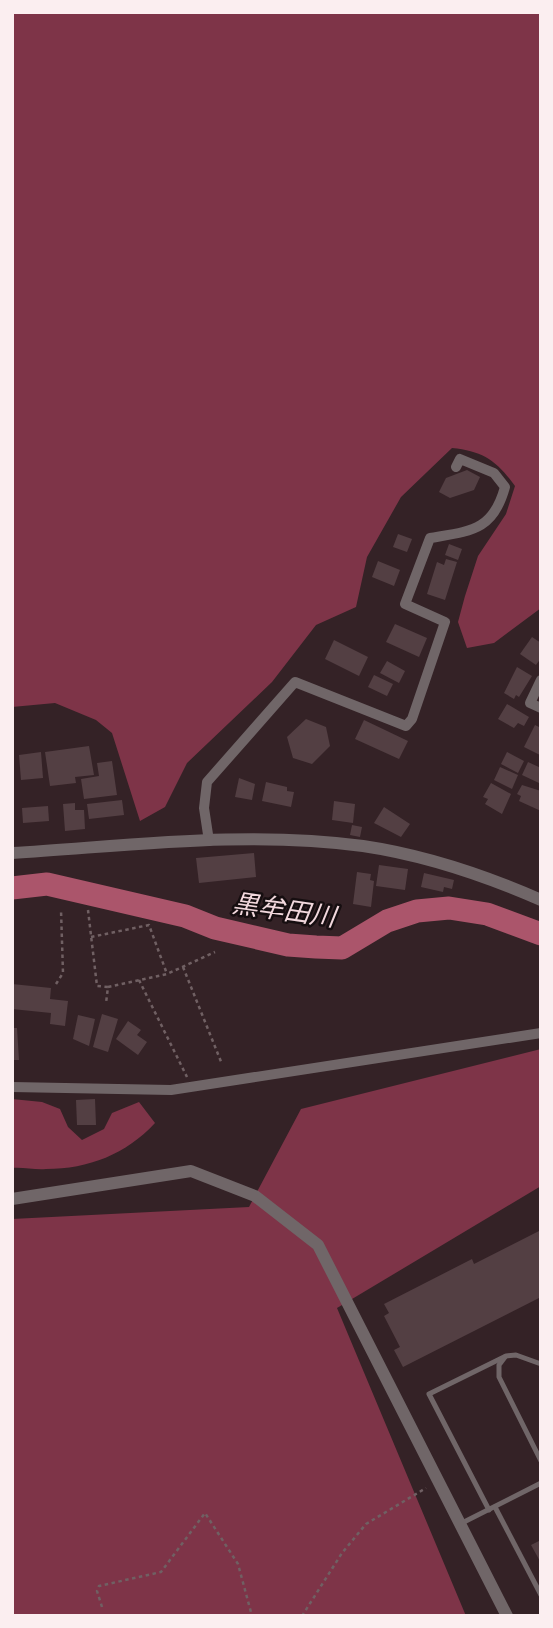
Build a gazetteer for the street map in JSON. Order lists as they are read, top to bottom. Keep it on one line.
{"water":["黒牟田川"]}
